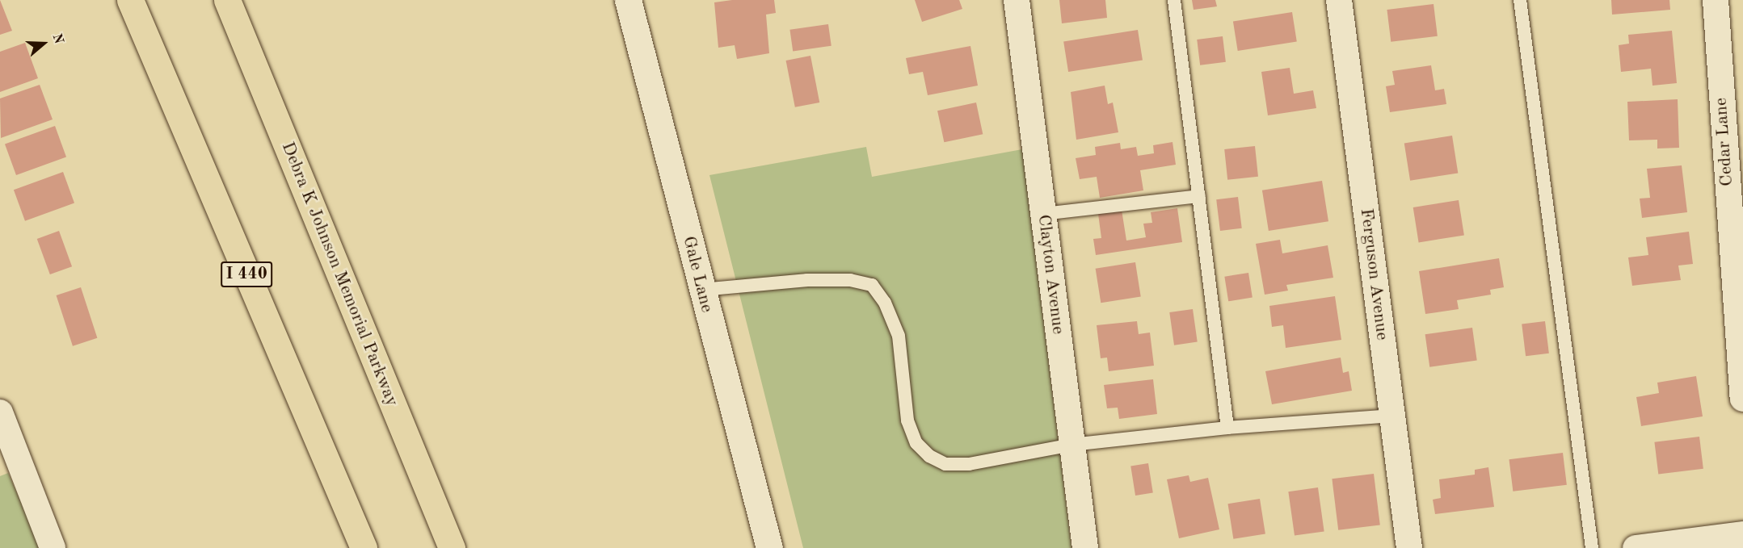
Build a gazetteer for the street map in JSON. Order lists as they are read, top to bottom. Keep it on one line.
{"streets":{"highway":["I 440","Debra K Johnson Memorial Parkway"],"street":["Cedar Lane","Gale Lane","Clayton Avenue","Ferguson Avenue"]},"north":"right"}
